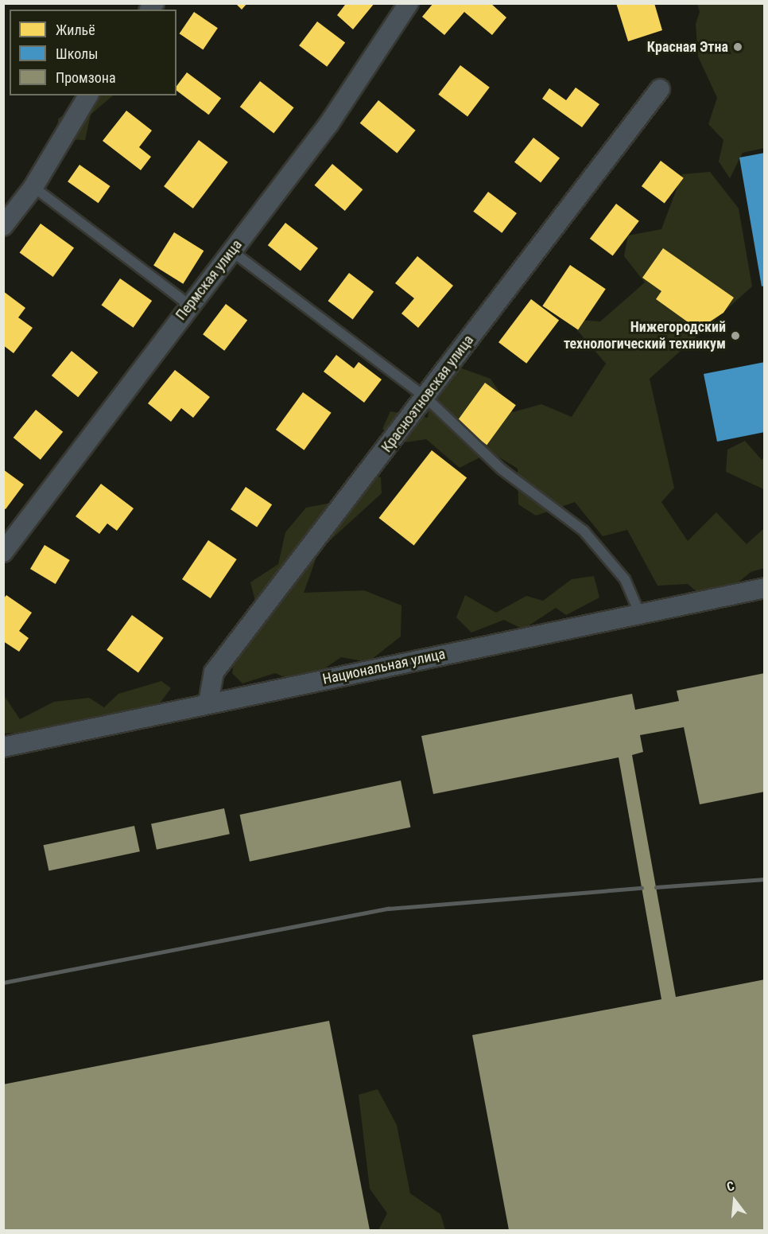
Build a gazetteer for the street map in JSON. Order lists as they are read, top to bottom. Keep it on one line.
{"streets":{"street":["Пермская улица","Красноэтновская улица","Национальная улица"]},"crossings":[["Красноэтновская улица","Национальная улица"]],"places":["Красная Этна","Нижегородский технологический техникум"],"legend":["Жильё","Школы","Промзона"],"north":"top"}
